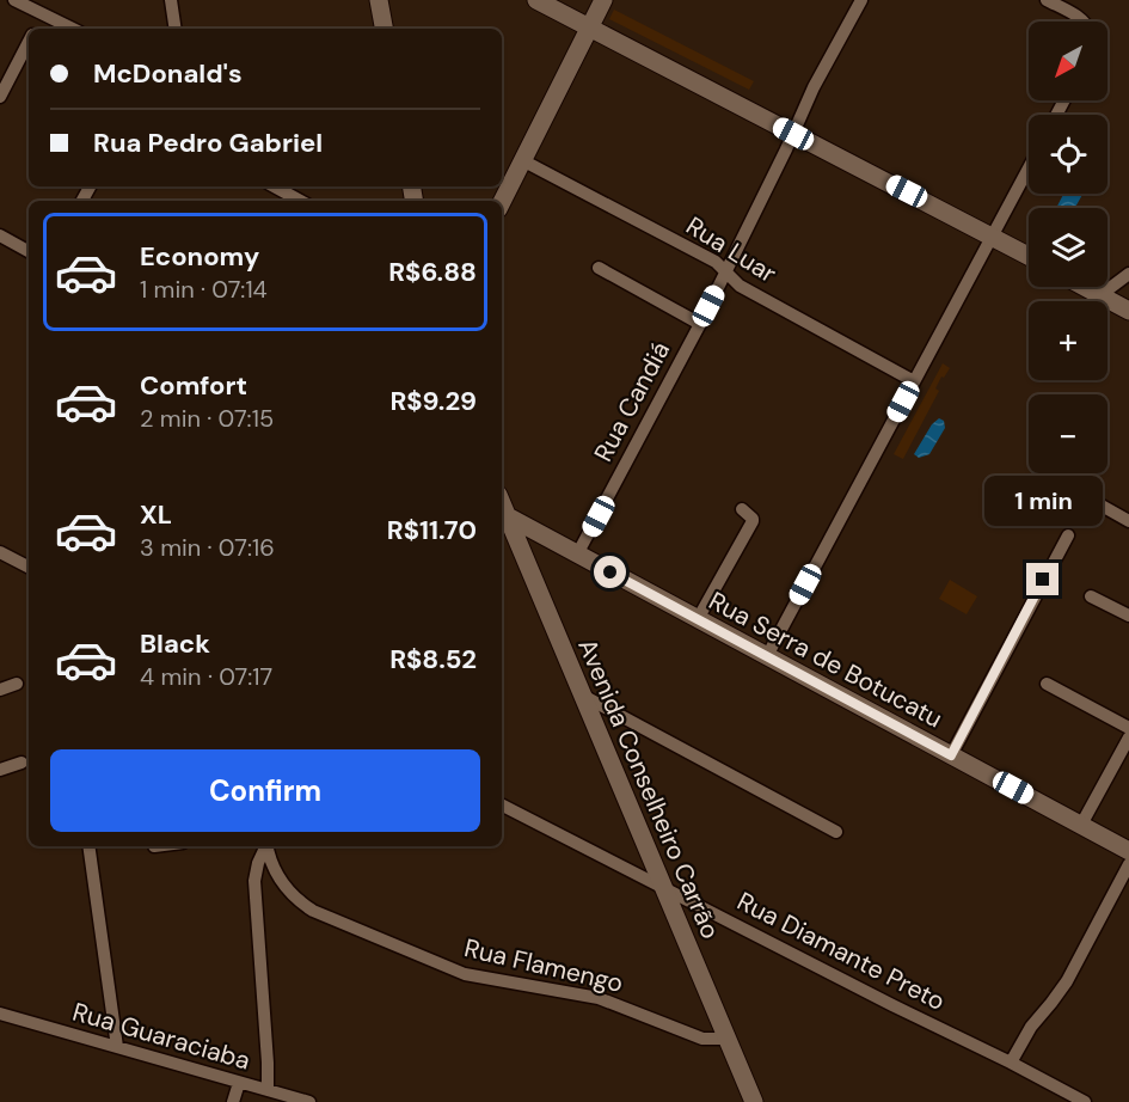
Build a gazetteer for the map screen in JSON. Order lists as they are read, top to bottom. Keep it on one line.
{"streets":{"street":["Rua Luar","Rua Candiá","Rua Serra de Botucatu","Avenida Conselheiro Carrão","Rua Diamante Preto","Rua Flamengo","Rua Guaraciaba"]},"crossings":[["Rua Luar","Rua Candiá"],["Rua Candiá","Rua Serra de Botucatu"],["Rua Serra de Botucatu","Avenida Conselheiro Carrão"],["Avenida Conselheiro Carrão","Rua Diamante Preto"],["Avenida Conselheiro Carrão","Rua Flamengo"]],"north":"bottom left","page":{"map_buttons":["+","−"],"banner":["McDonald's","Rua Pedro Gabriel"],"list":[{"name":"Economy","note":"1 min · 07:14","value":"R$6.88"},{"name":"Comfort","note":"2 min · 07:15","value":"R$9.29"},{"name":"XL","note":"3 min · 07:16","value":"R$11.70"},{"name":"Black","note":"4 min · 07:17","value":"R$8.52"}],"bubble":"1 min","buttons":"Confirm"}}
